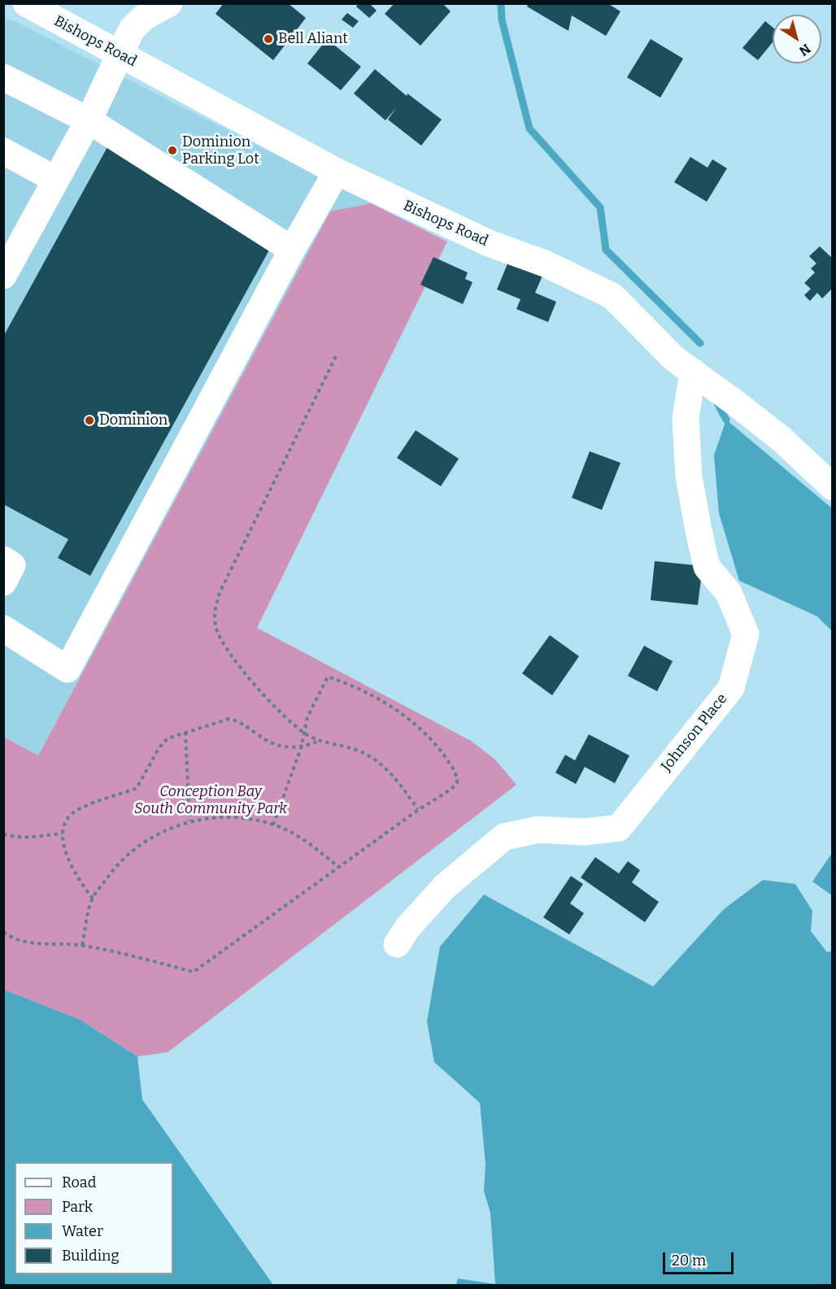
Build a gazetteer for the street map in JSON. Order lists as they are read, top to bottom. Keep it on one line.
{"streets":{"street":["Bishops Road","Johnson Place"]},"crossings":[["Bishops Road","Johnson Place"]],"parks":["Conception Bay South Community Park"],"places":["Bell Aliant","Dominion Parking Lot","Dominion"],"legend":["Road","Park","Water","Building"],"scale_bar":"20 m","north":"bottom right"}
